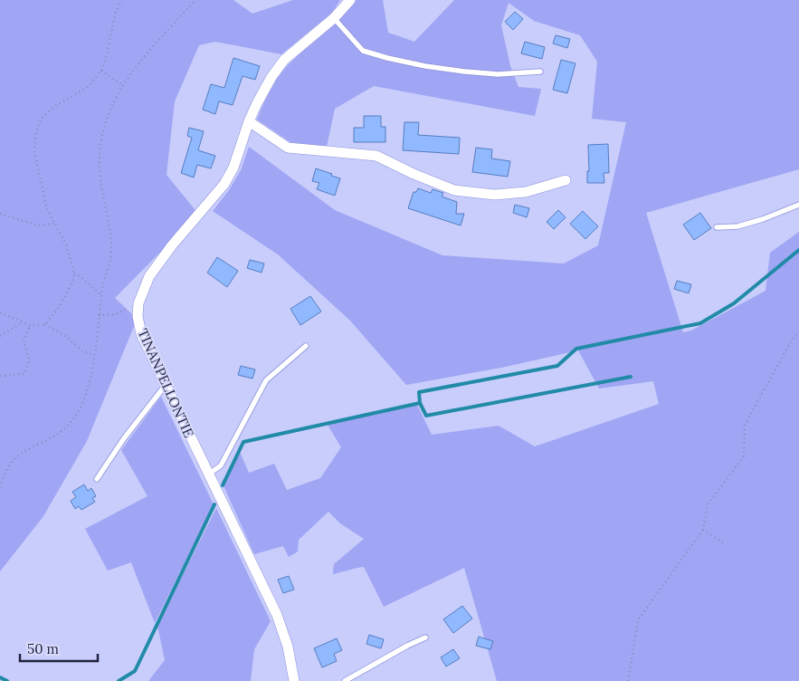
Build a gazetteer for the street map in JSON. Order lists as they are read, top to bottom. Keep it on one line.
{"streets":{"street":["TINANPELLONTIE"]},"scale_bar":"50 m"}
